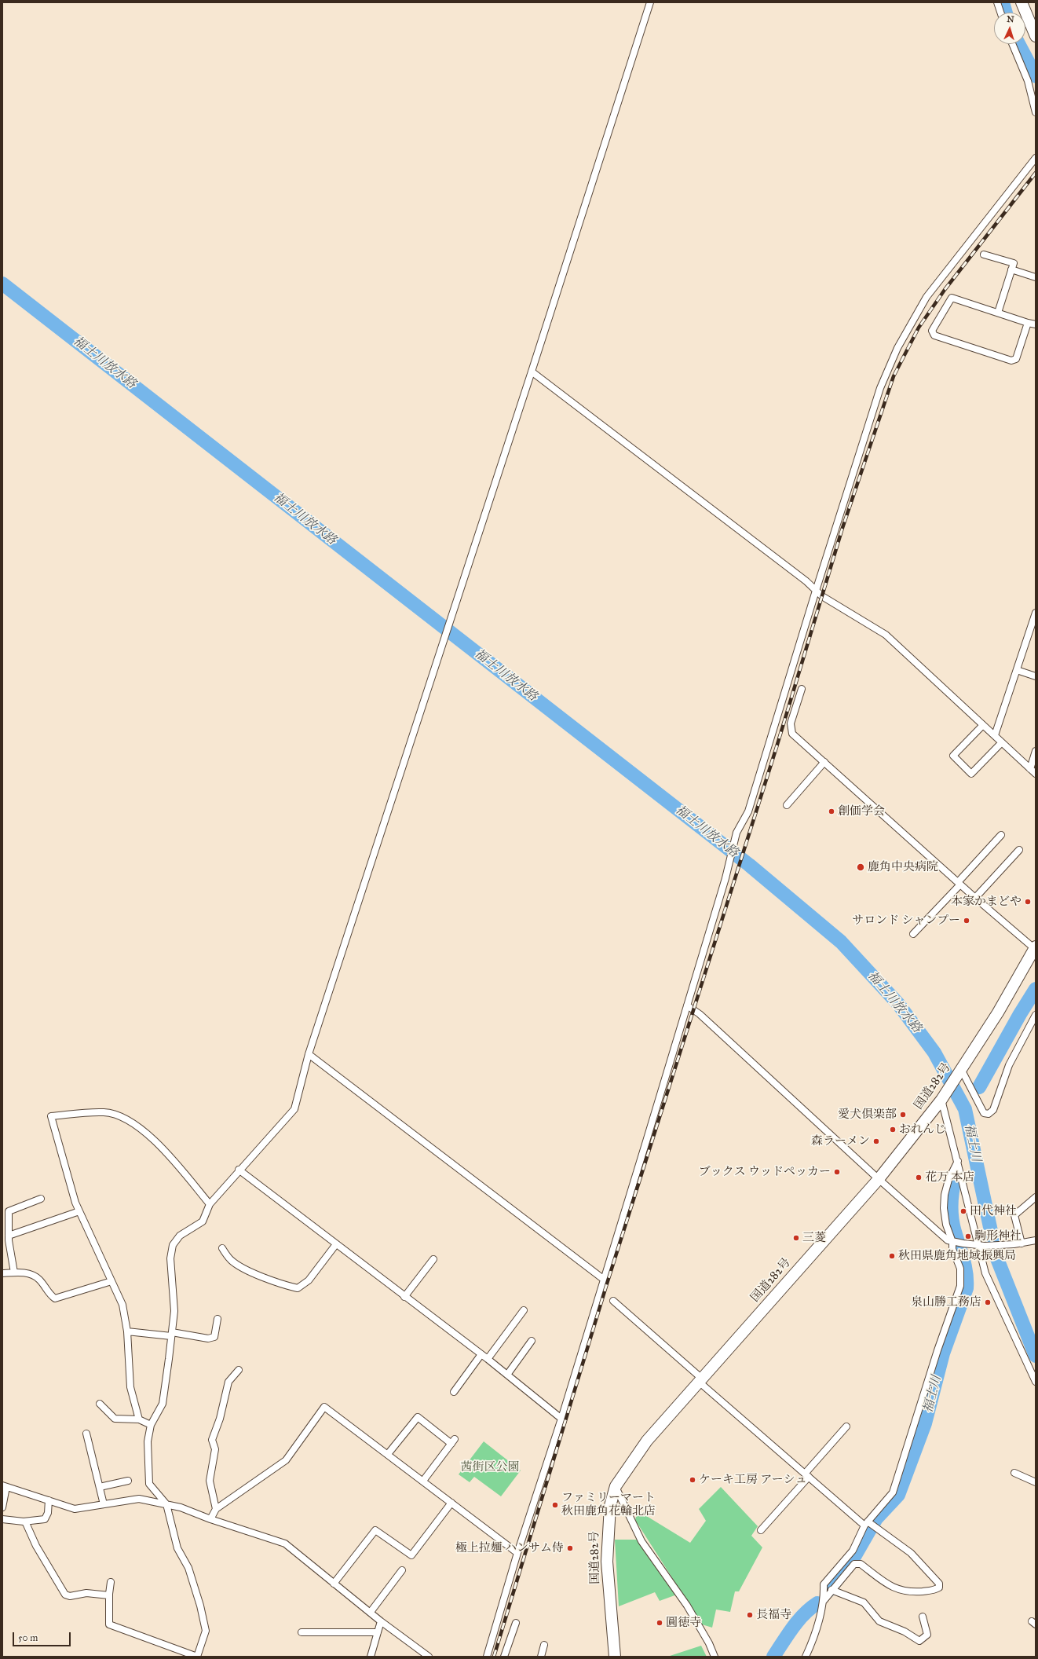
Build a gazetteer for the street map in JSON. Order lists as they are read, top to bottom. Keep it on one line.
{"streets":{"highway":["国道282号"]},"water":["福士川放水路","福士川"],"parks":["茜街区公園"],"places":["創価学会","鹿角中央病院","本家かまどや","サロンド シャンプー","愛犬倶楽部","おれんじ","森ラーメン","ブックス ウッドペッカー","花万 本店","田代神社","駒形神社","三菱","秋田県鹿角地域振興局","泉山勝工務店","ケーキ工房 アーシュ","ファミリーマート 秋田鹿角花輪北店","極上拉麺 ハンサム侍","長福寺","圓徳寺"],"scale_bar":"50 m","north":"top"}
